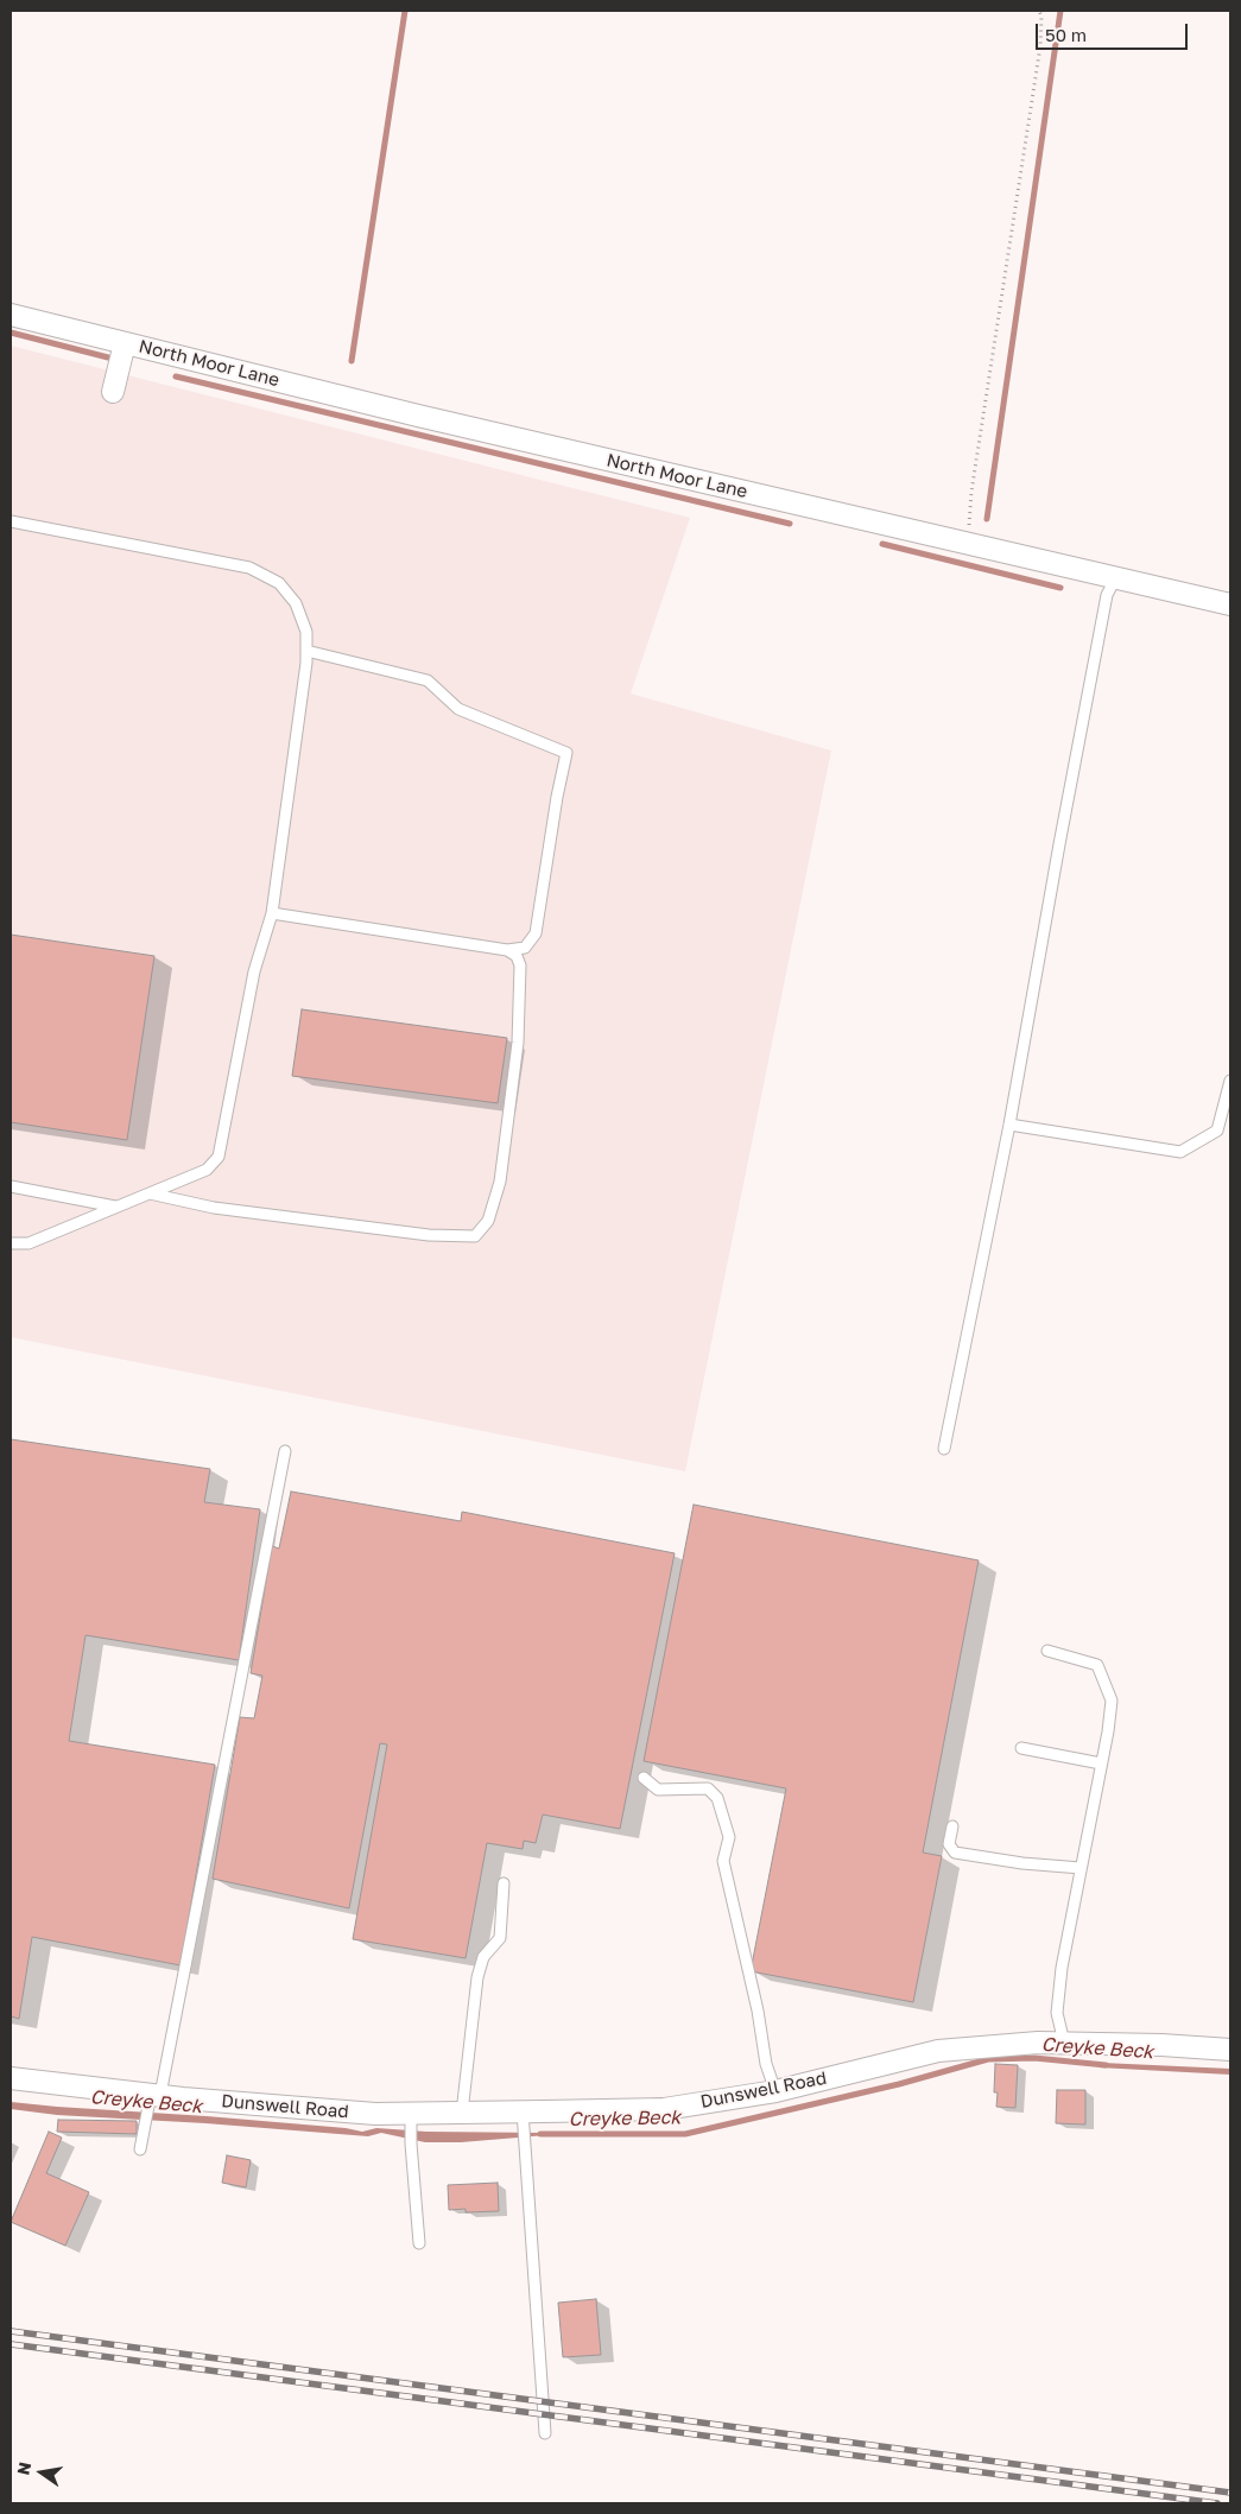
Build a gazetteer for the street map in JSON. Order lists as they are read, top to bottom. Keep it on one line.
{"streets":{"street":["North Moor Lane","Dunswell Road"]},"water":["Creyke Beck"],"scale_bar":"50 m","north":"left"}
